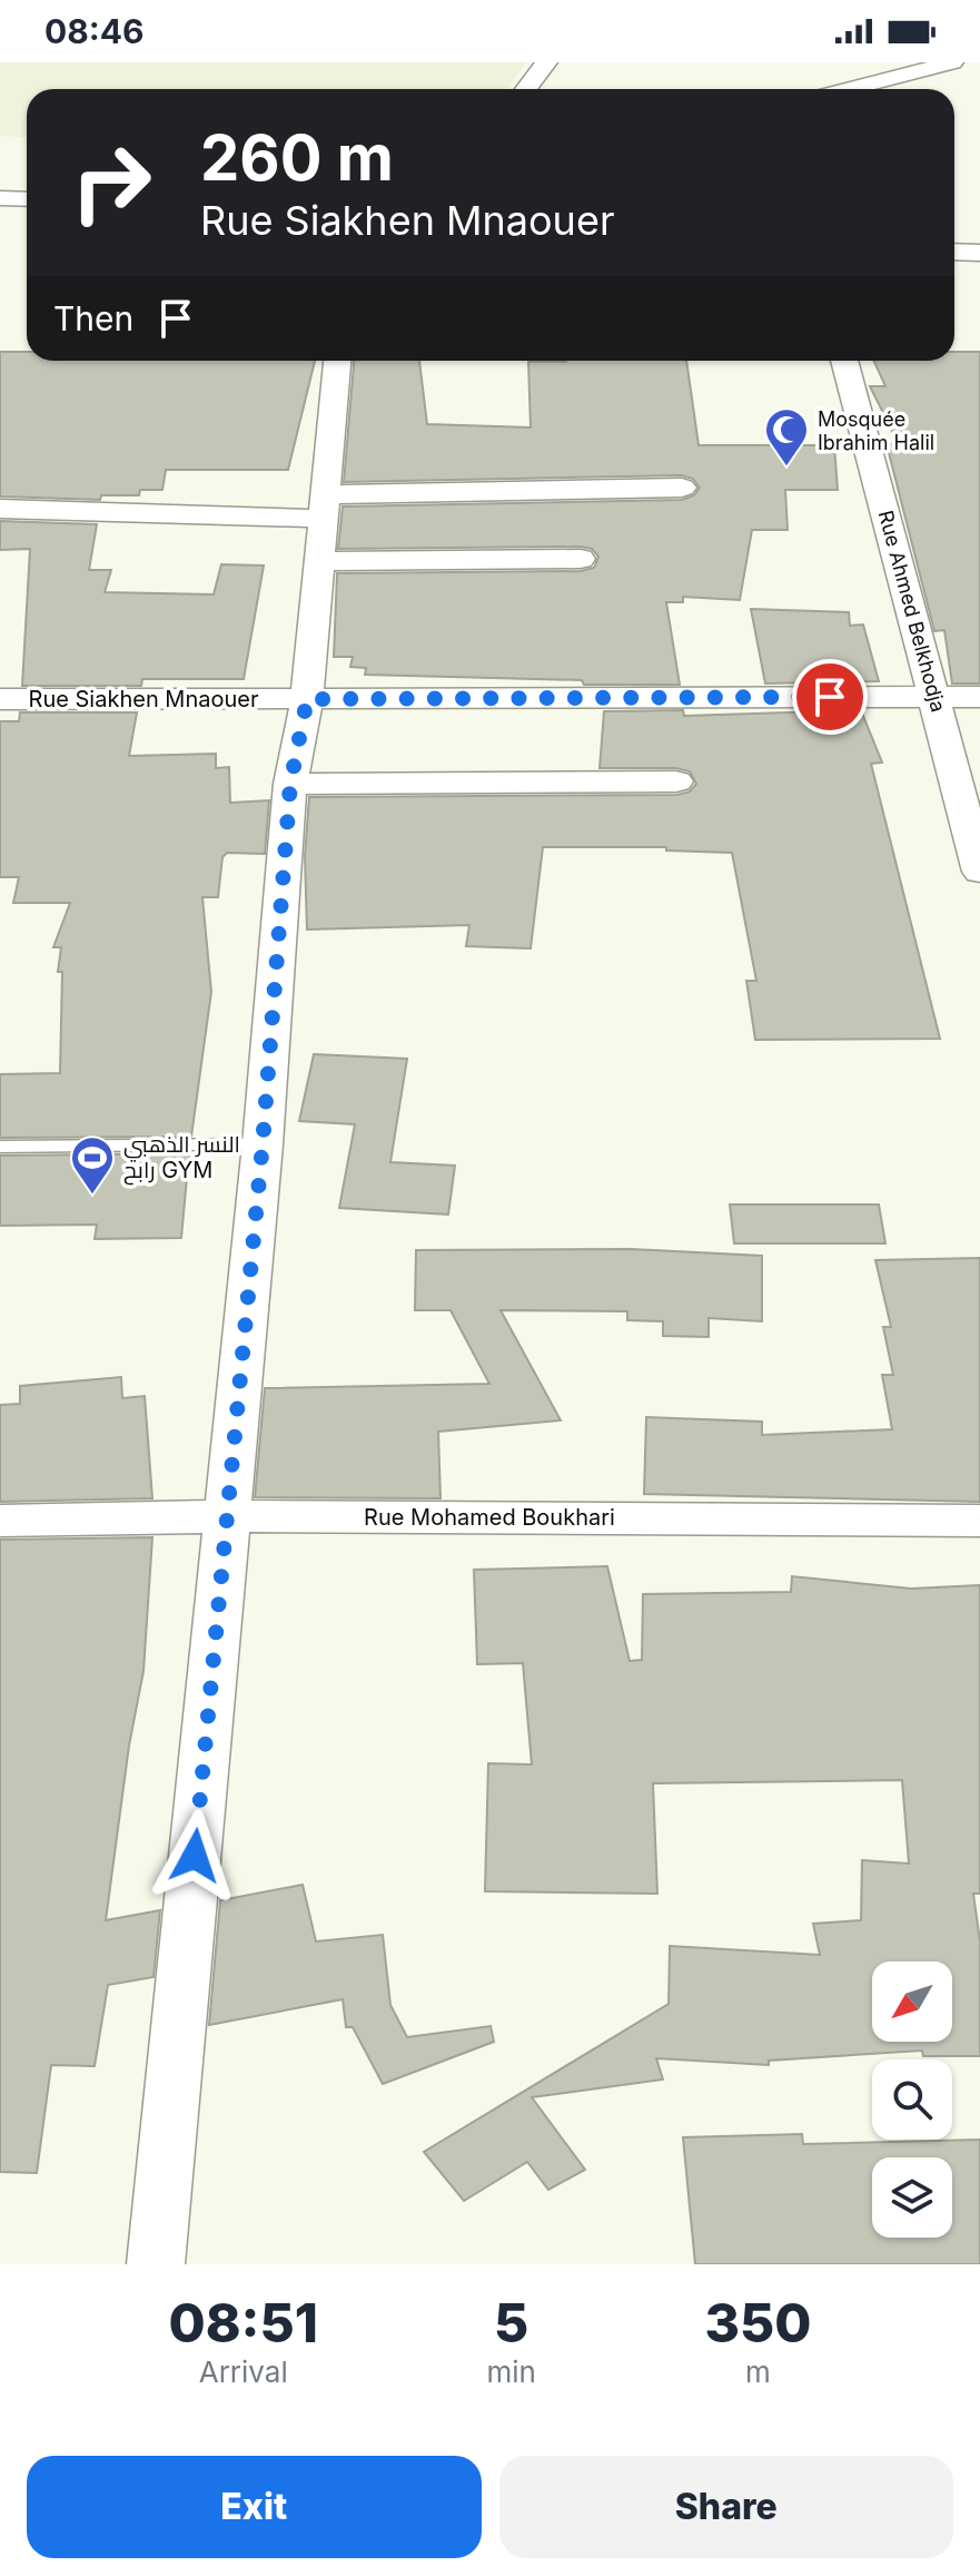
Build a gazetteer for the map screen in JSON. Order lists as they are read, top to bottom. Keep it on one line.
{"streets":{"street":["Rue Ahmed Belkhodja","Rue Siakhen Mnaouer","Rue Mohamed Boukhari"]},"crossings":[["Rue Ahmed Belkhodja","Rue Siakhen Mnaouer"]],"places":{"mosque":["Mosquée Ibrahim Halil"],"sports":["النسر الذهبي رابح GYM"]},"north":"bottom left","page":{"status":"08:46","turn":["260 m","Rue Siakhen Mnaouer"],"then":"Then","eta":["08:51","Arrival","5","min","350","m"],"buttons":["Exit","Share"]}}
